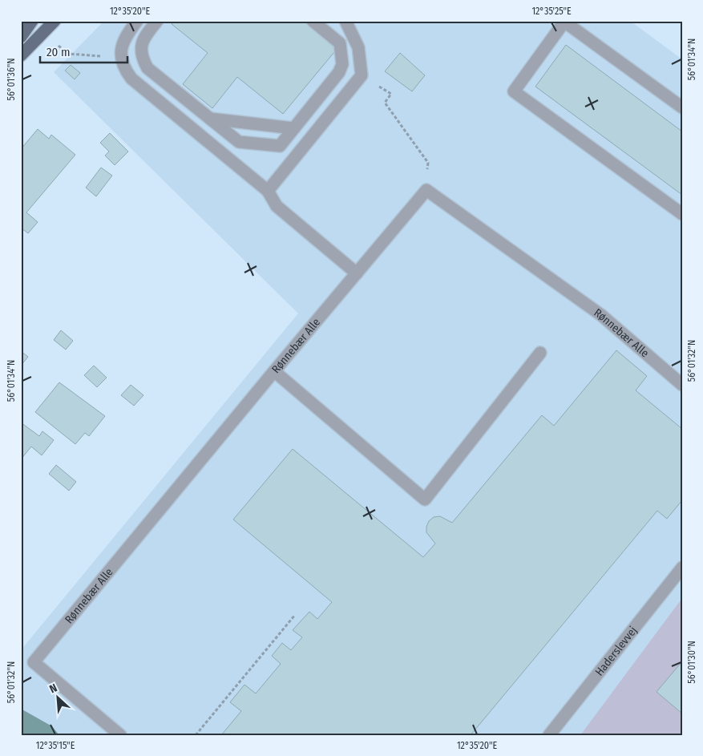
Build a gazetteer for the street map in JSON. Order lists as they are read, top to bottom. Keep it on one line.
{"streets":{"street":["Rønnebær Alle","Haderslevvej"]},"scale_bar":"20 m","north":"top left","coordinates":["12°35'20\"E","12°35'25\"E","56°01'34\"N","56°01'36\"N","56°01'32\"N","56°01'30\"N","12°35'15\"E"]}
